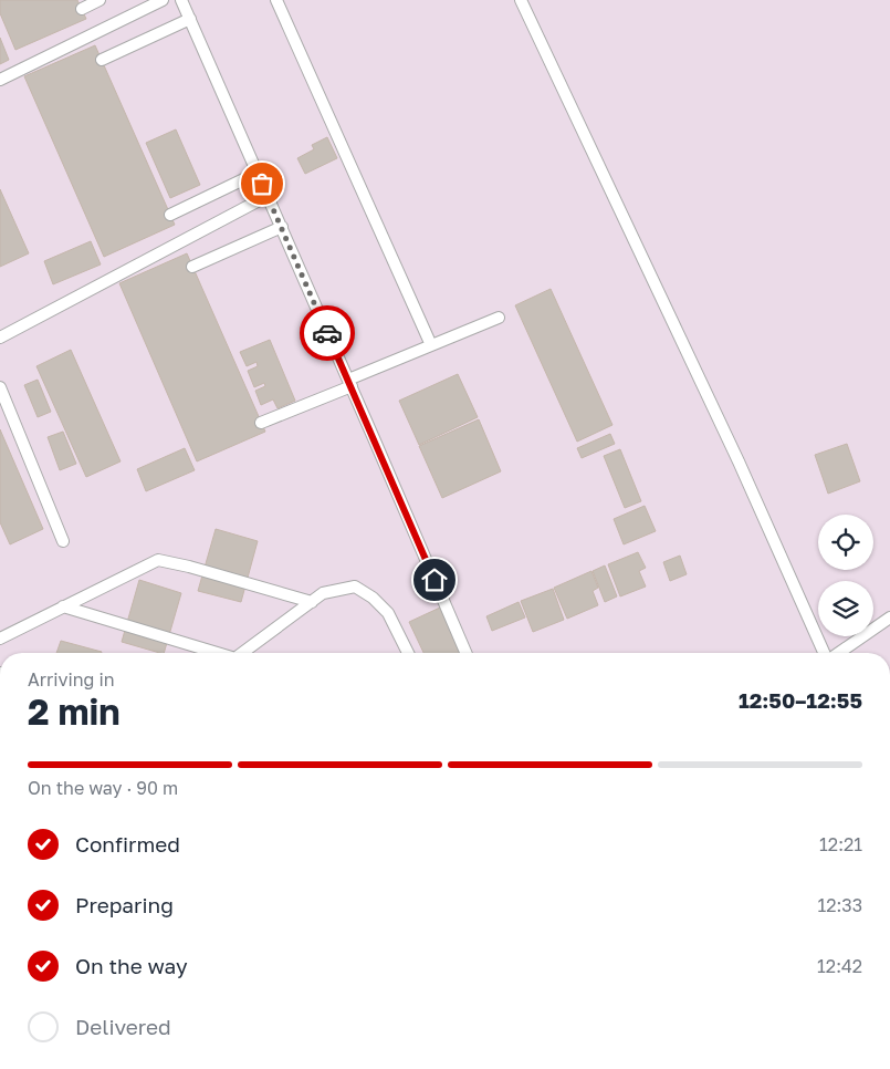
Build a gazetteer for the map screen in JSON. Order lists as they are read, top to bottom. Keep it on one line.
{"page":{"heading":["2 min","Arriving in","12:50–12:55"],"bar":"On the way · 90 m","list":[["Confirmed","12:21"],["Preparing","12:33"],["On the way","12:42"],"Delivered"]}}
